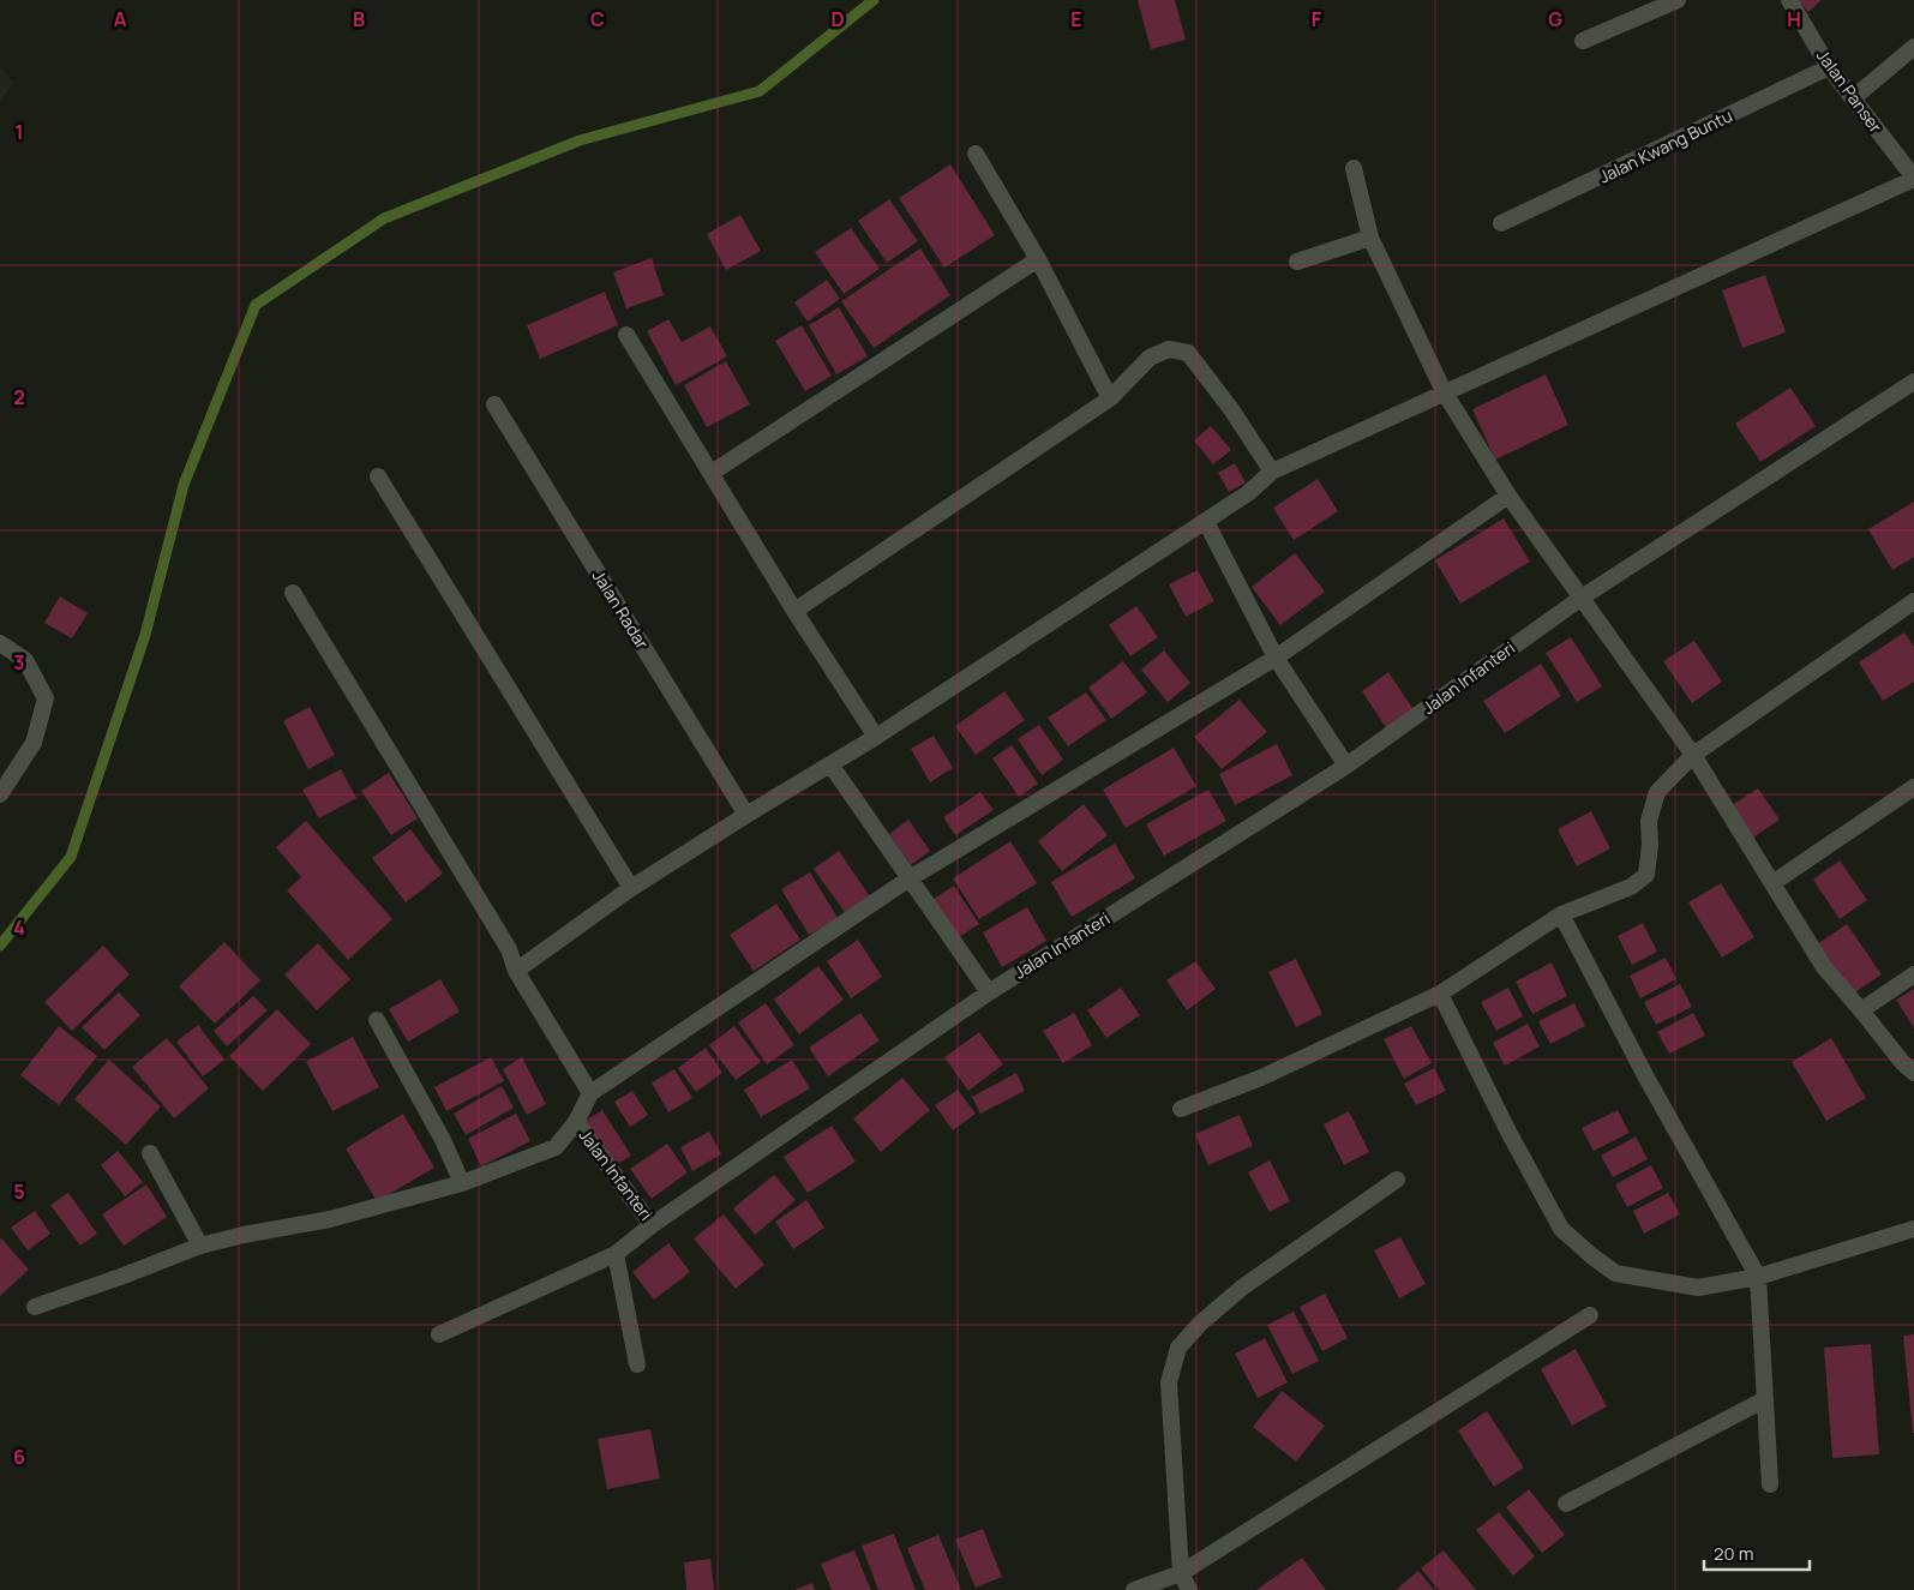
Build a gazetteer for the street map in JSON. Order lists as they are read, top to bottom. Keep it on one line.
{"streets":{"street":["Jalan Panser","Jalan Kwang Buntu","Jalan Radar","Jalan Infanteri"]},"crossings":[["Jalan Panser","Jalan Kwang Buntu"]],"scale_bar":"20 m","grid":{"columns":["A","B","C","D","E","F","G","H"],"rows":["1","2","3","4","5","6"]}}
